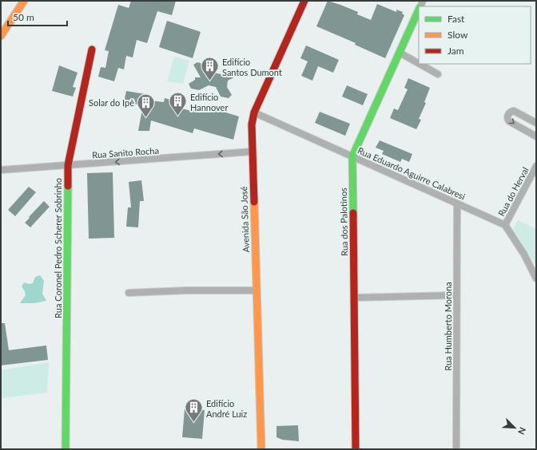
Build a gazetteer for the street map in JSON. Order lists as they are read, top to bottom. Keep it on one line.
{"streets":{"street":["Rua Sanito Rocha","Rua Eduardo Aguirre Calabresi","Rua do Herval","Avenida São José","Rua dos Palotinos","Rua Coronel Pedro Scherer Sobrinho","Rua Humberto Morona"]},"crossings":[["Rua Sanito Rocha","Avenida São José"],["Rua Sanito Rocha","Rua Coronel Pedro Scherer Sobrinho"],["Rua Eduardo Aguirre Calabresi","Rua do Herval"],["Rua Eduardo Aguirre Calabresi","Avenida São José"],["Rua Eduardo Aguirre Calabresi","Rua dos Palotinos"],["Rua Eduardo Aguirre Calabresi","Rua Humberto Morona"]],"one_way":["Rua Sanito Rocha"],"places":{"building":["Edifício Santos Dumont","Edifício Hannover","Solar do Ipê","Edifício André Luiz"]},"legend":["Fast","Slow","Jam"],"scale_bar":"50 m","north":"bottom right"}
